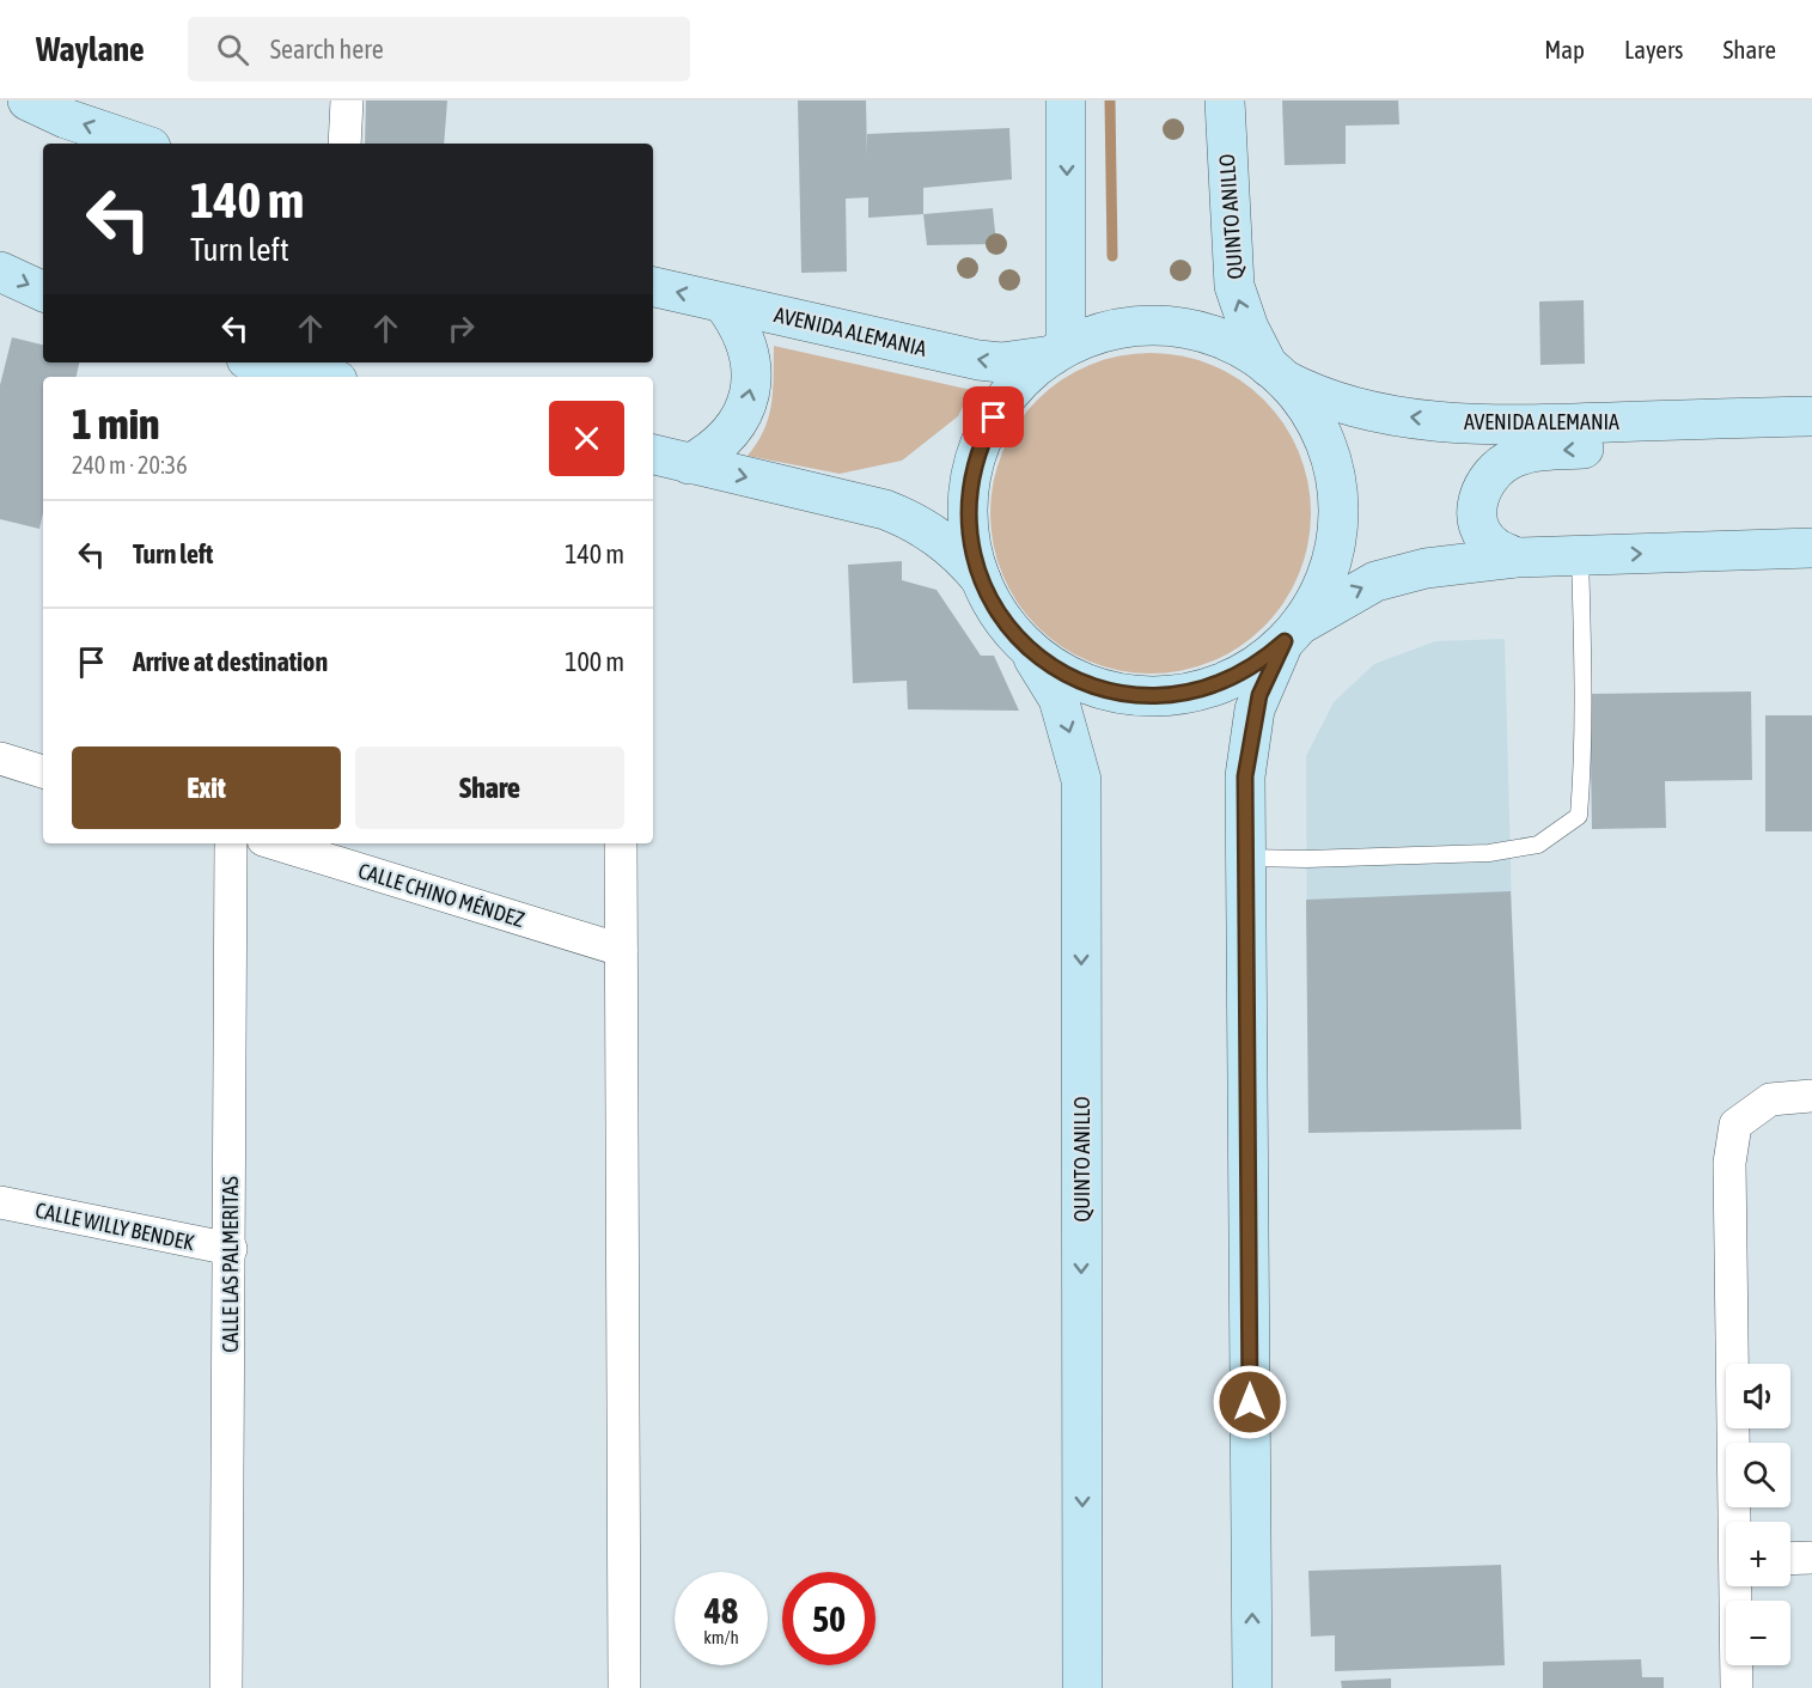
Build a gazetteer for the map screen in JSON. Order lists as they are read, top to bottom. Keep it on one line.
{"streets":{"main road":["QUINTO ANILLO","AVENIDA ALEMANIA"],"street":["CALLE CHINO MÉNDEZ","CALLE WILLY BENDEK","CALLE LAS PALMERITAS"]},"crossings":[["QUINTO ANILLO","AVENIDA ALEMANIA"],["CALLE WILLY BENDEK","CALLE LAS PALMERITAS"]],"page":{"header":"Waylane","search":"Search here","nav":["Map","Layers","Share"],"turn":["140 m","Turn left"],"heading":["1 min","240 m · 20:36"],"list":[{"name":"Turn left","value":"140 m"},{"name":"Arrive at destination","value":"100 m"}],"buttons":["Exit","Share"],"map_buttons":["+","−"],"speed":"48 km/h","limit":"50"}}
